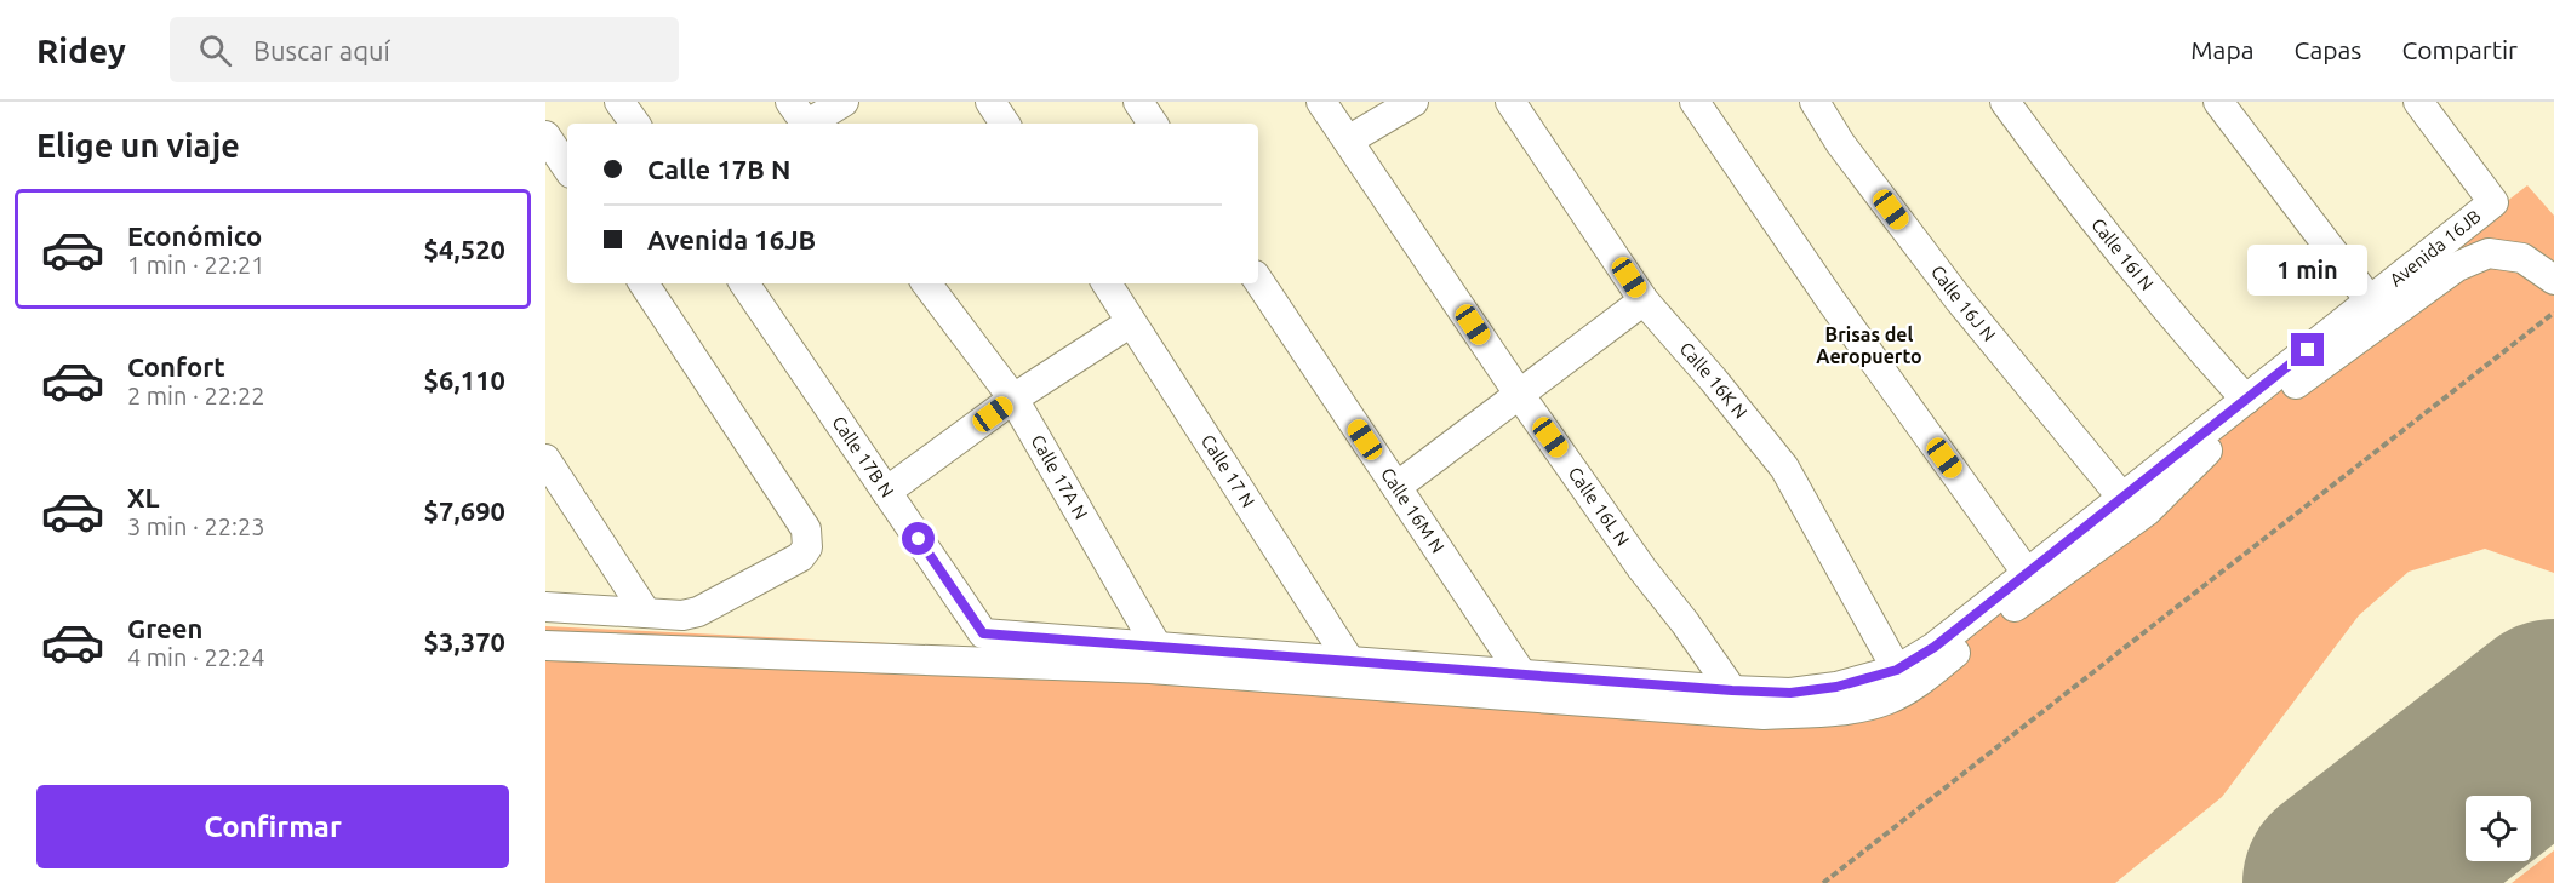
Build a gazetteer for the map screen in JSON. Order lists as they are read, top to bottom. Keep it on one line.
{"streets":{"street":["Avenida 16JB","Calle 16I N","Calle 16J N","Calle 16K N","Calle 17B N","Calle 17 N","Calle 17A N","Calle 16L N","Calle 16M N"]},"crossings":[["Avenida 16JB","Calle 16I N"],["Avenida 16JB","Calle 16J N"],["Avenida 16JB","Calle 16K N"],["Avenida 16JB","Calle 17B N"],["Avenida 16JB","Calle 17 N"],["Avenida 16JB","Calle 17A N"],["Avenida 16JB","Calle 16L N"],["Avenida 16JB","Calle 16M N"]],"districts":["Brisas del Aeropuerto"],"page":{"header":"Ridey","search":"Buscar aquí","nav":["Mapa","Capas","Compartir"],"heading":"Elige un viaje","banner":["Calle 17B N","Avenida 16JB"],"list":[{"name":"Económico","note":"1 min · 22:21","value":"$4,520"},{"name":"Confort","note":"2 min · 22:22","value":"$6,110"},{"name":"XL","note":"3 min · 22:23","value":"$7,690"},{"name":"Green","note":"4 min · 22:24","value":"$3,370"}],"bubble":"1 min","buttons":"Confirmar"}}
